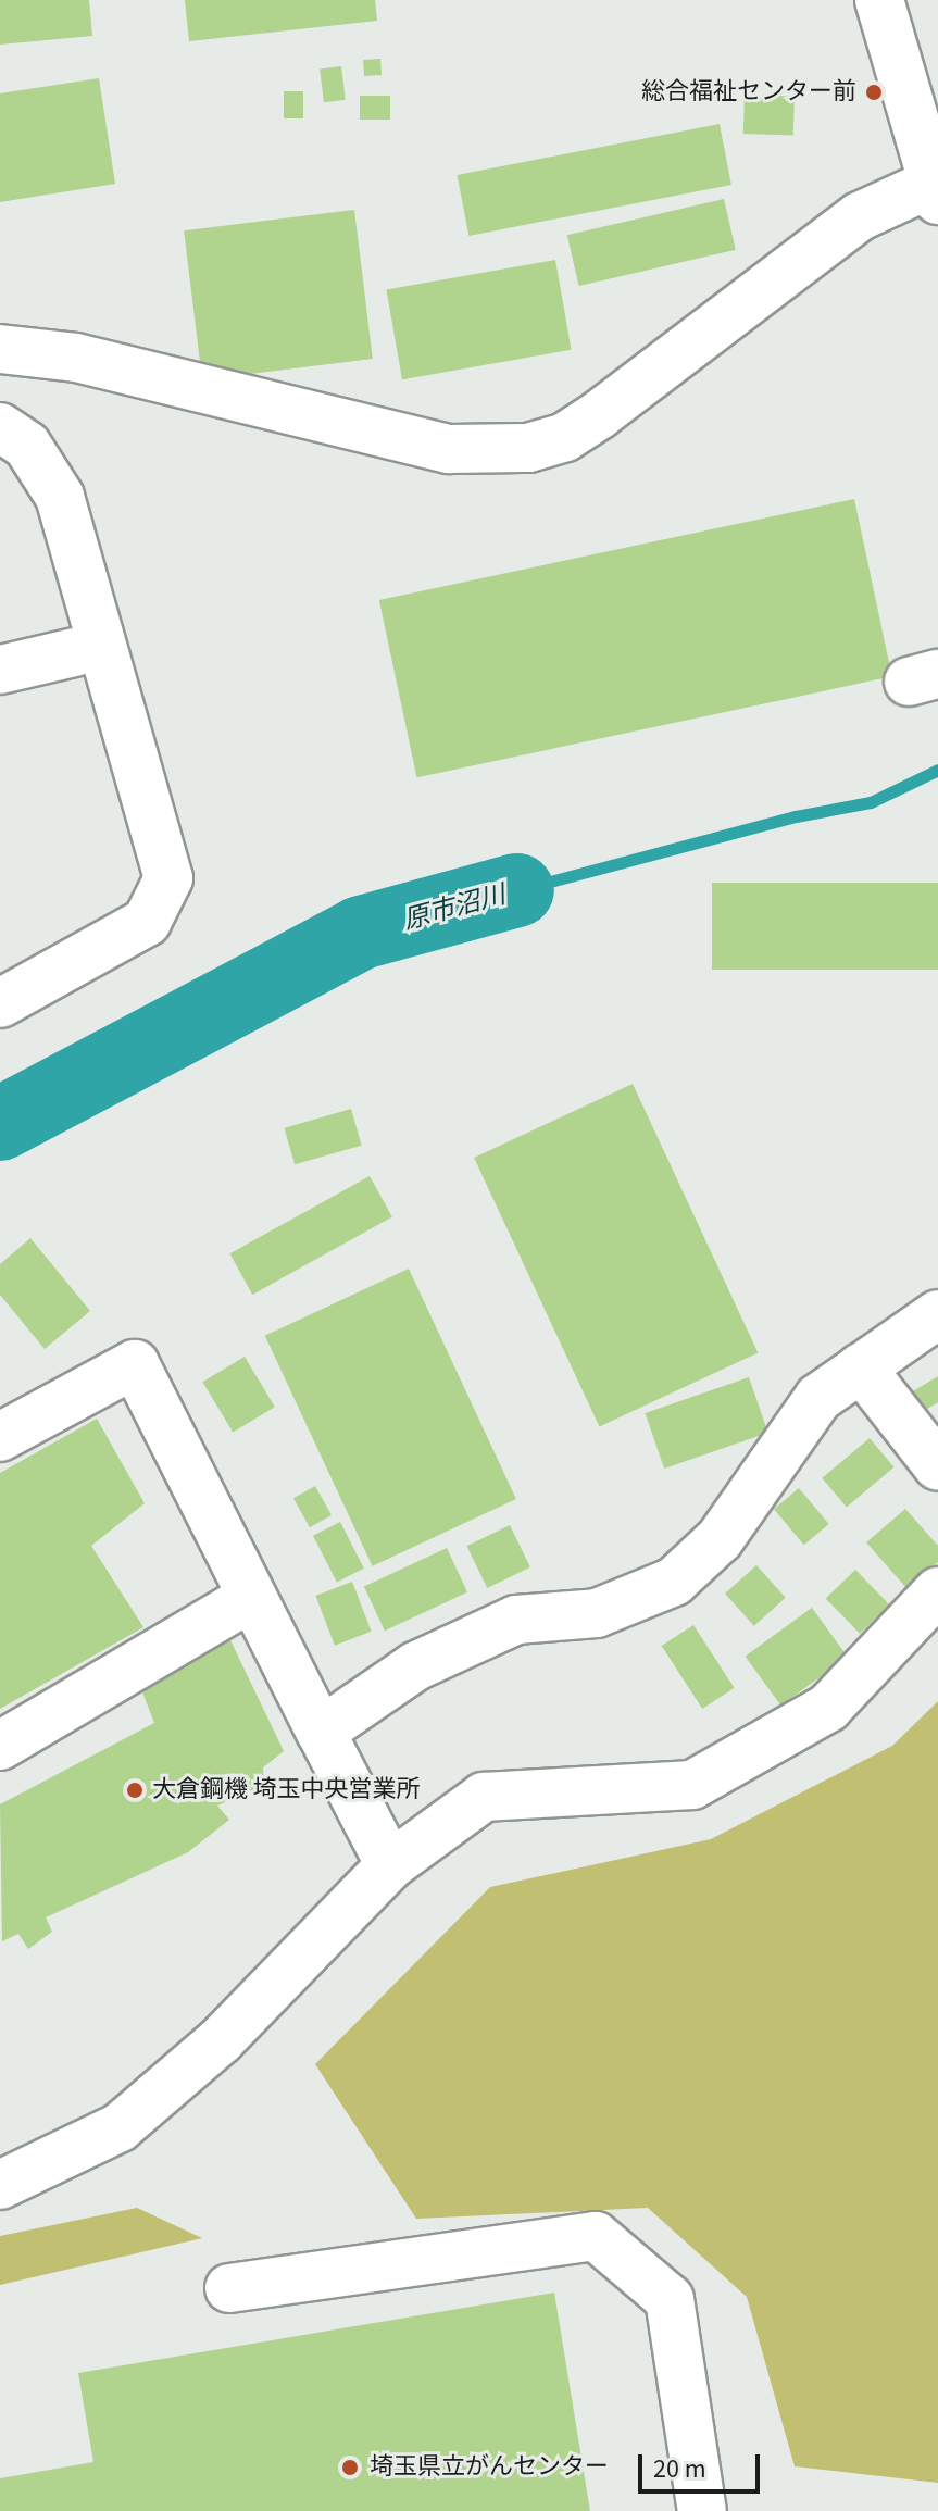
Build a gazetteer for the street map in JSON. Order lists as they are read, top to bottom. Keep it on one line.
{"water":["原市沼川"],"places":["総合福祉センター前","大倉鋼機 埼玉中央営業所","埼玉県立がんセンター"],"scale_bar":"20 m"}
